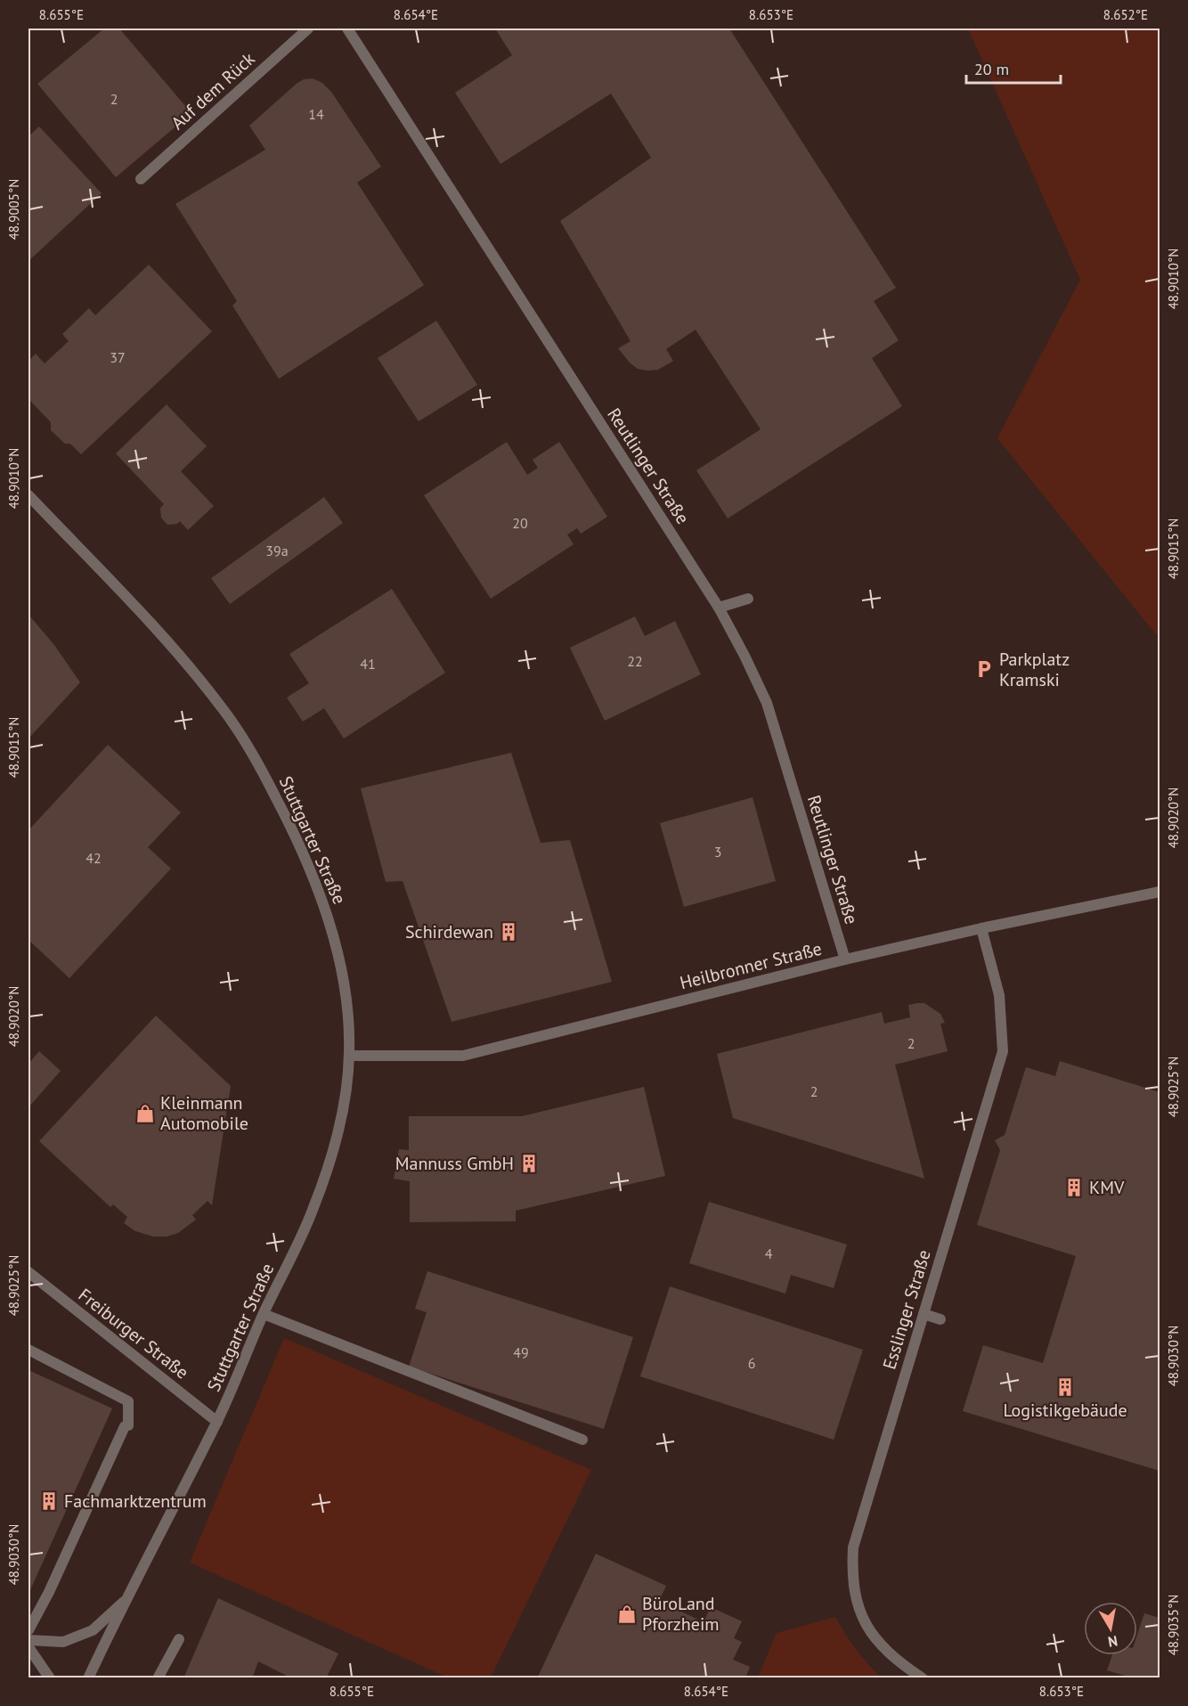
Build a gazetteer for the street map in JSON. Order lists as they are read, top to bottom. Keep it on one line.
{"streets":{"street":["Auf dem Rück","Reutlinger Straße","Stuttgarter Straße","Heilbronner Straße","Esslinger Straße","Freiburger Straße"]},"crossings":[["Reutlinger Straße","Heilbronner Straße"],["Stuttgarter Straße","Heilbronner Straße"],["Stuttgarter Straße","Freiburger Straße"],["Heilbronner Straße","Esslinger Straße"]],"places":{"parking":["Parkplatz Kramski"],"building":["Schirdewan","Mannuss GmbH","KMV","Logistikgebäude","Fachmarktzentrum"],"shop":["Kleinmann Automobile","BüroLand Pforzheim"]},"house_numbers":["2","14","37","20","39a","22","41","3","42","2","2","4","49","6"],"scale_bar":"20 m","north":"bottom","coordinates":["8.655°E","8.654°E","8.653°E","8.652°E","48.9005°N","48.9010°N","48.9015°N","48.9020°N","48.9025°N","48.9030°N","48.9035°N"]}
